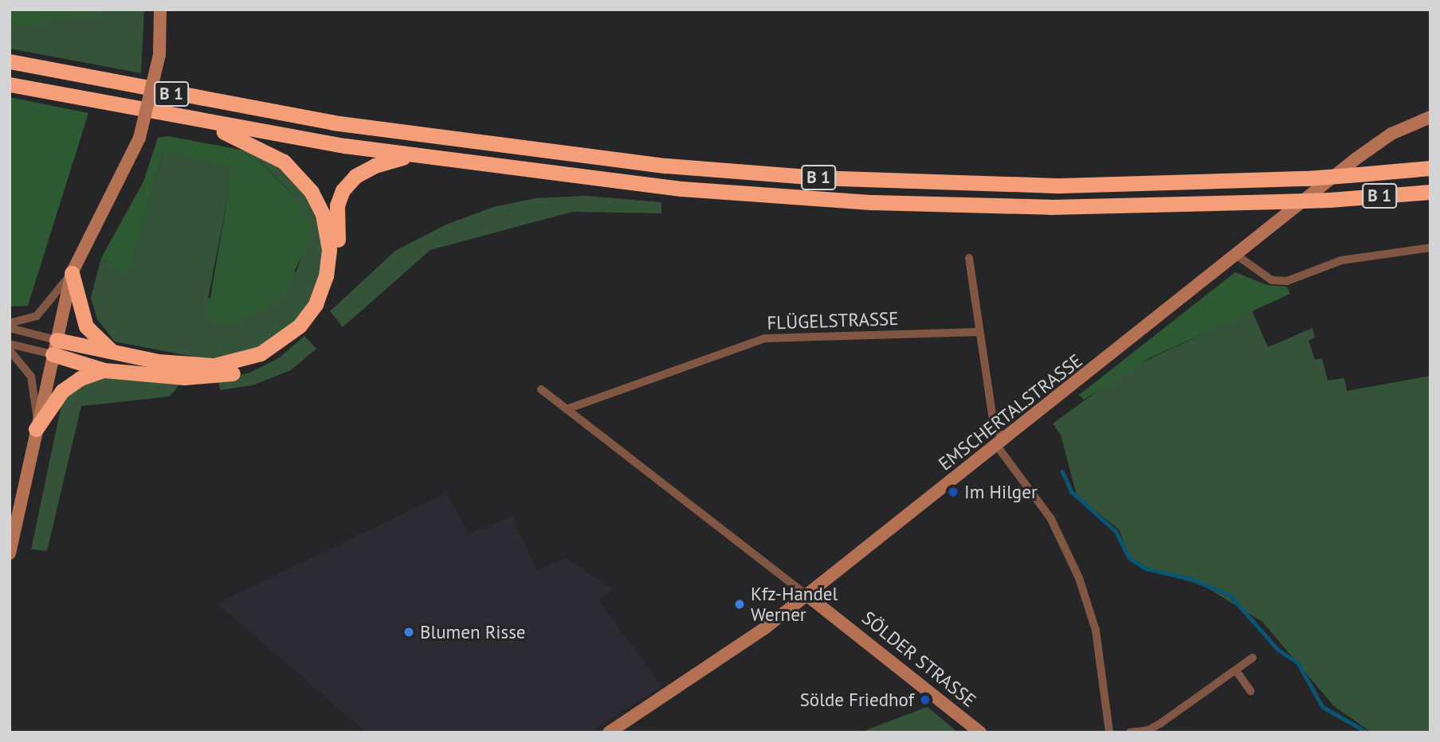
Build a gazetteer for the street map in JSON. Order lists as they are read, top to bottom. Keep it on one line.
{"streets":{"highway":["B 1"],"main road":["EMSCHERTALSTRASSE","SÖLDER STRASSE"],"street":["FLÜGELSTRASSE"]},"crossings":[["EMSCHERTALSTRASSE","SÖLDER STRASSE"]],"places":["Im Hilger","Kfz-Handel Werner","Blumen Risse","Sölde Friedhof"]}
